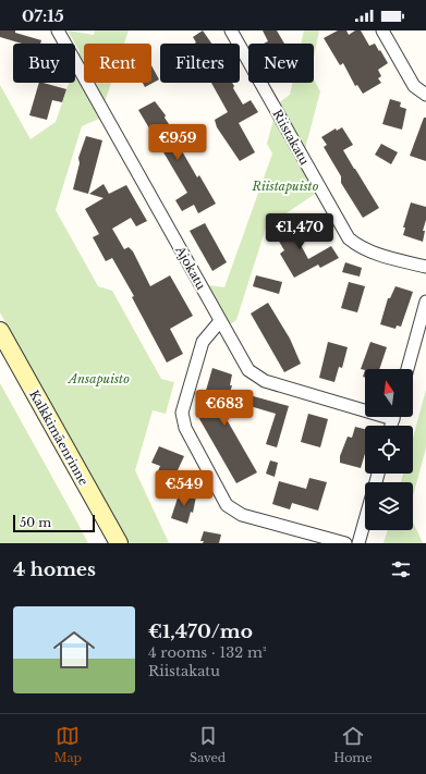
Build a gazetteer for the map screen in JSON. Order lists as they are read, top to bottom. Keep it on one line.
{"streets":{"street":["Riistakatu","Ajokatu","Kalkkimäenrinne"]},"parks":["Riistapuisto","Ansapuisto"],"scale_bar":"50 m","north":"top","page":{"status":"07:15","chip":["Buy","Rent","Filters","New"],"price":["€959","€1,470","€683","€549"],"scale":"50 m","heading":"4 homes","list":[{"name":"€1,470/mo","note":"4 rooms · 132 m² · Riistakatu"}],"tabs":["Map","Saved","Home"]}}
